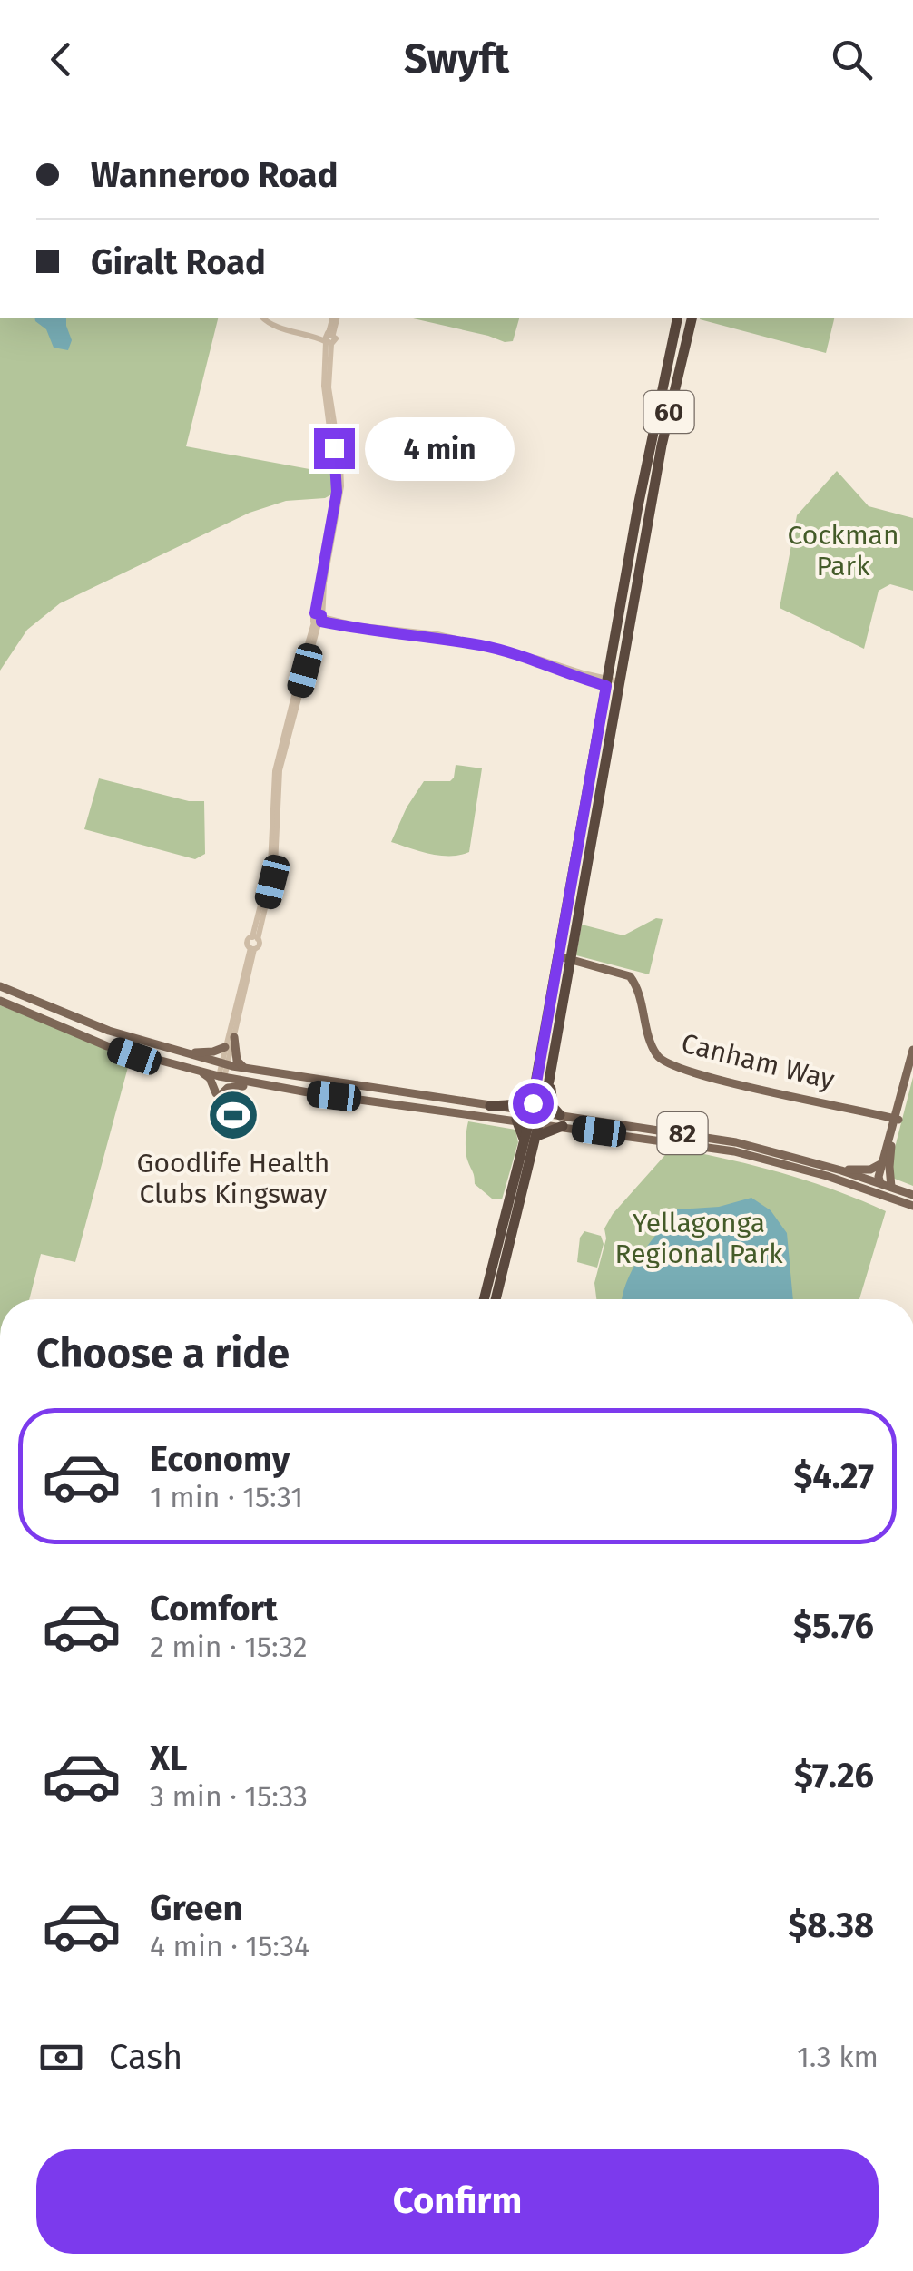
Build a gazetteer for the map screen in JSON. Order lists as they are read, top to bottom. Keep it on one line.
{"streets":{"highway":["60"],"main road":["Canham Way","82"]},"crossings":[["60","Canham Way"],["60","82"]],"parks":["Cockman Park","Yellagonga Regional Park"],"places":{"sports":["Goodlife Health Clubs Kingsway"]},"page":{"header":"Swyft","banner":["Wanneroo Road","Giralt Road"],"bubble":"4 min","heading":"Choose a ride","list":[{"name":"Economy","note":"1 min · 15:31","value":"$4.27"},{"name":"Comfort","note":"2 min · 15:32","value":"$5.76"},{"name":"XL","note":"3 min · 15:33","value":"$7.26"},{"name":"Green","note":"4 min · 15:34","value":"$8.38"}],"pay":["Cash","1.3 km"],"buttons":"Confirm"}}
